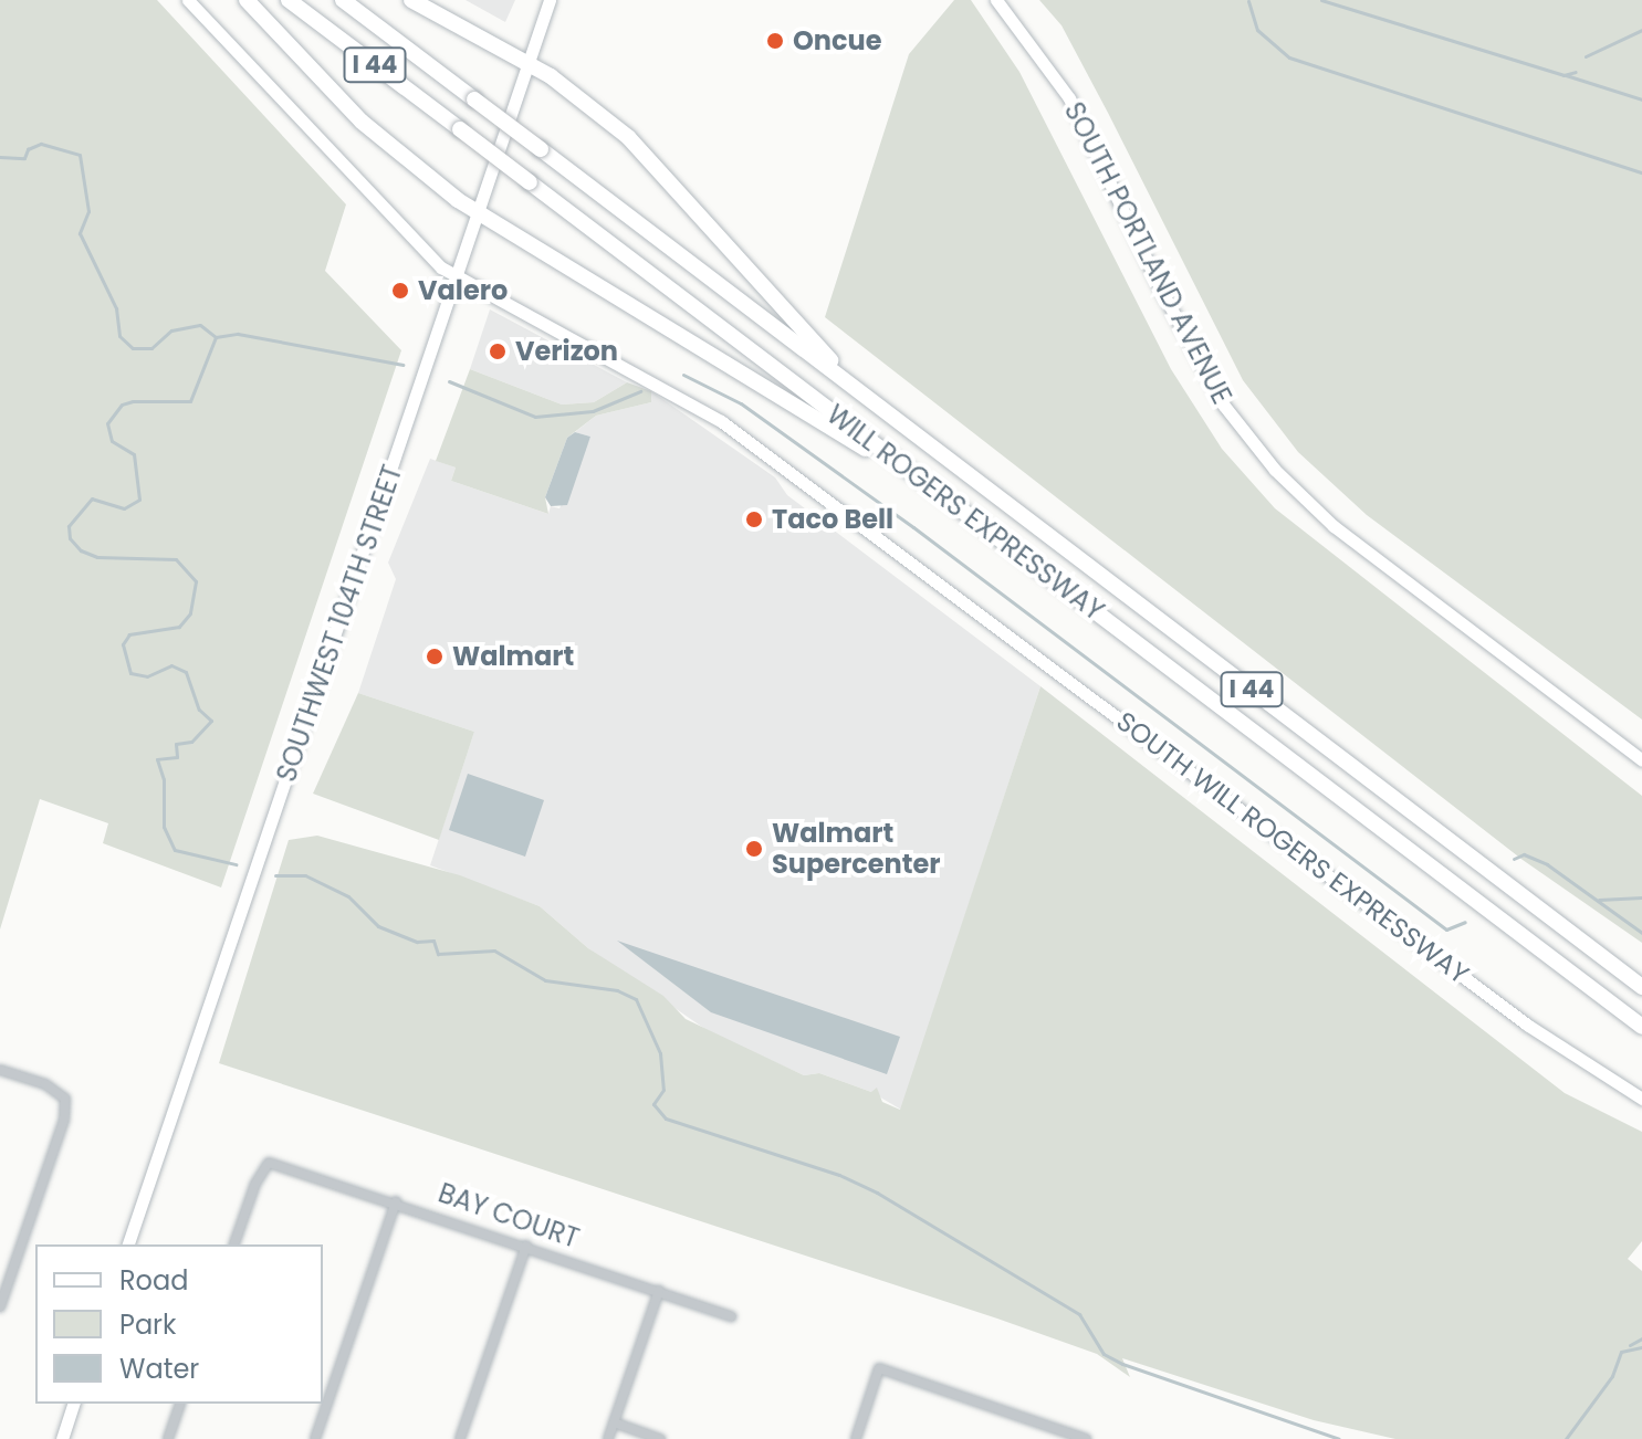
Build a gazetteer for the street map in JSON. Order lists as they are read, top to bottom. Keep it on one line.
{"streets":{"highway":["I 44","WILL ROGERS EXPRESSWAY"],"main road":["SOUTH PORTLAND AVENUE","SOUTHWEST 104TH STREET","SOUTH WILL ROGERS EXPRESSWAY"],"street":["BAY COURT"]},"crossings":[["SOUTHWEST 104TH STREET","SOUTH WILL ROGERS EXPRESSWAY"]],"places":["Oncue","Valero","Verizon","Taco Bell","Walmart","Walmart Supercenter"],"legend":["Road","Park","Water"]}
